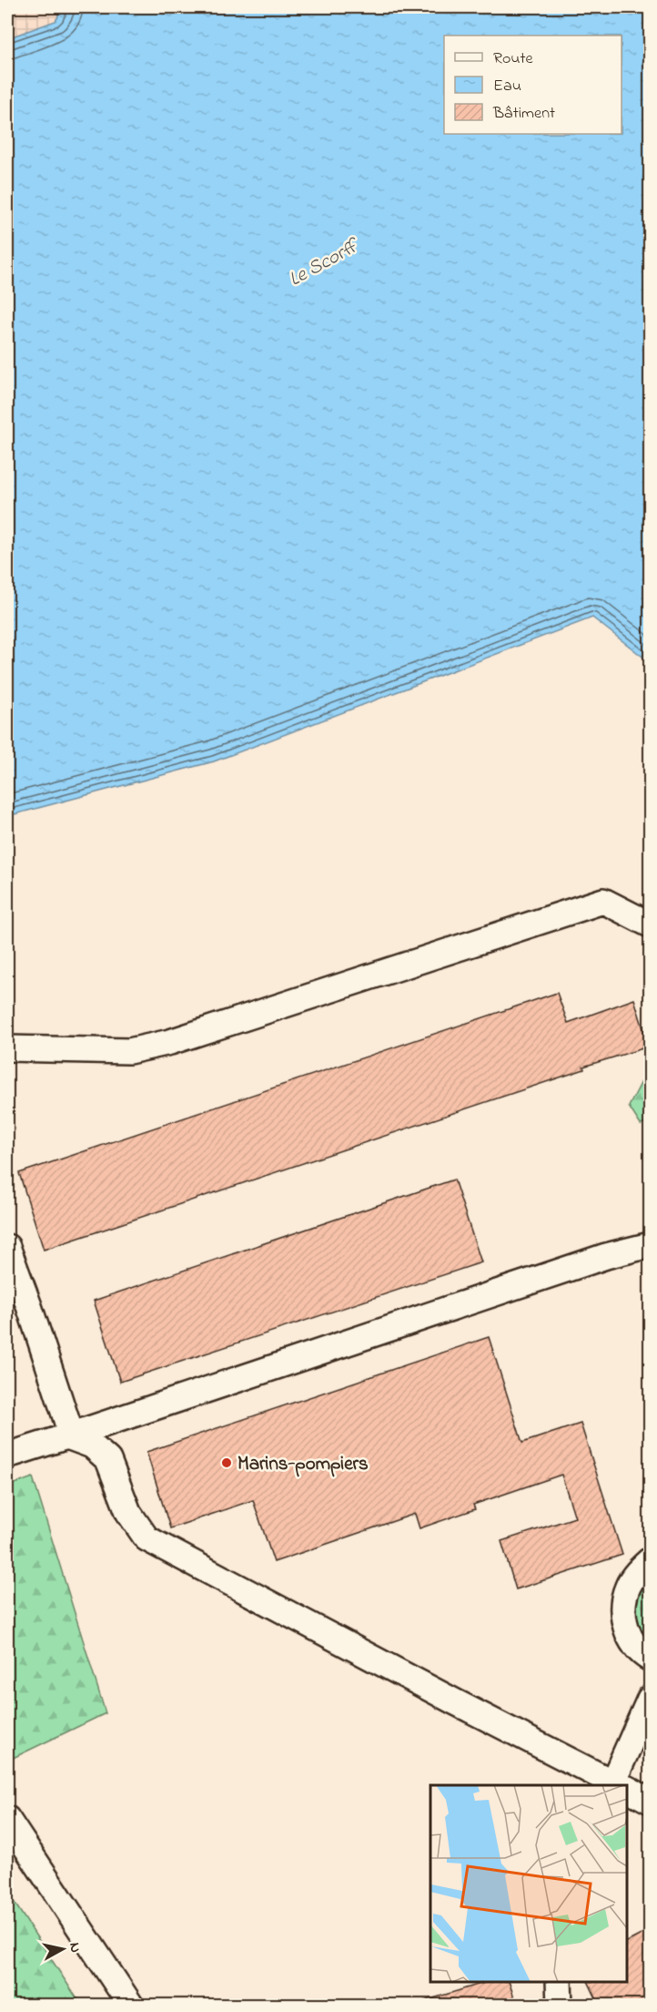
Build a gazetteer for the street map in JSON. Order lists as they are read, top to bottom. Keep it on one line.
{"water":["Le Scorff"],"places":["Marins-pompiers"],"legend":["Route","Eau","Bâtiment"],"north":"right"}
